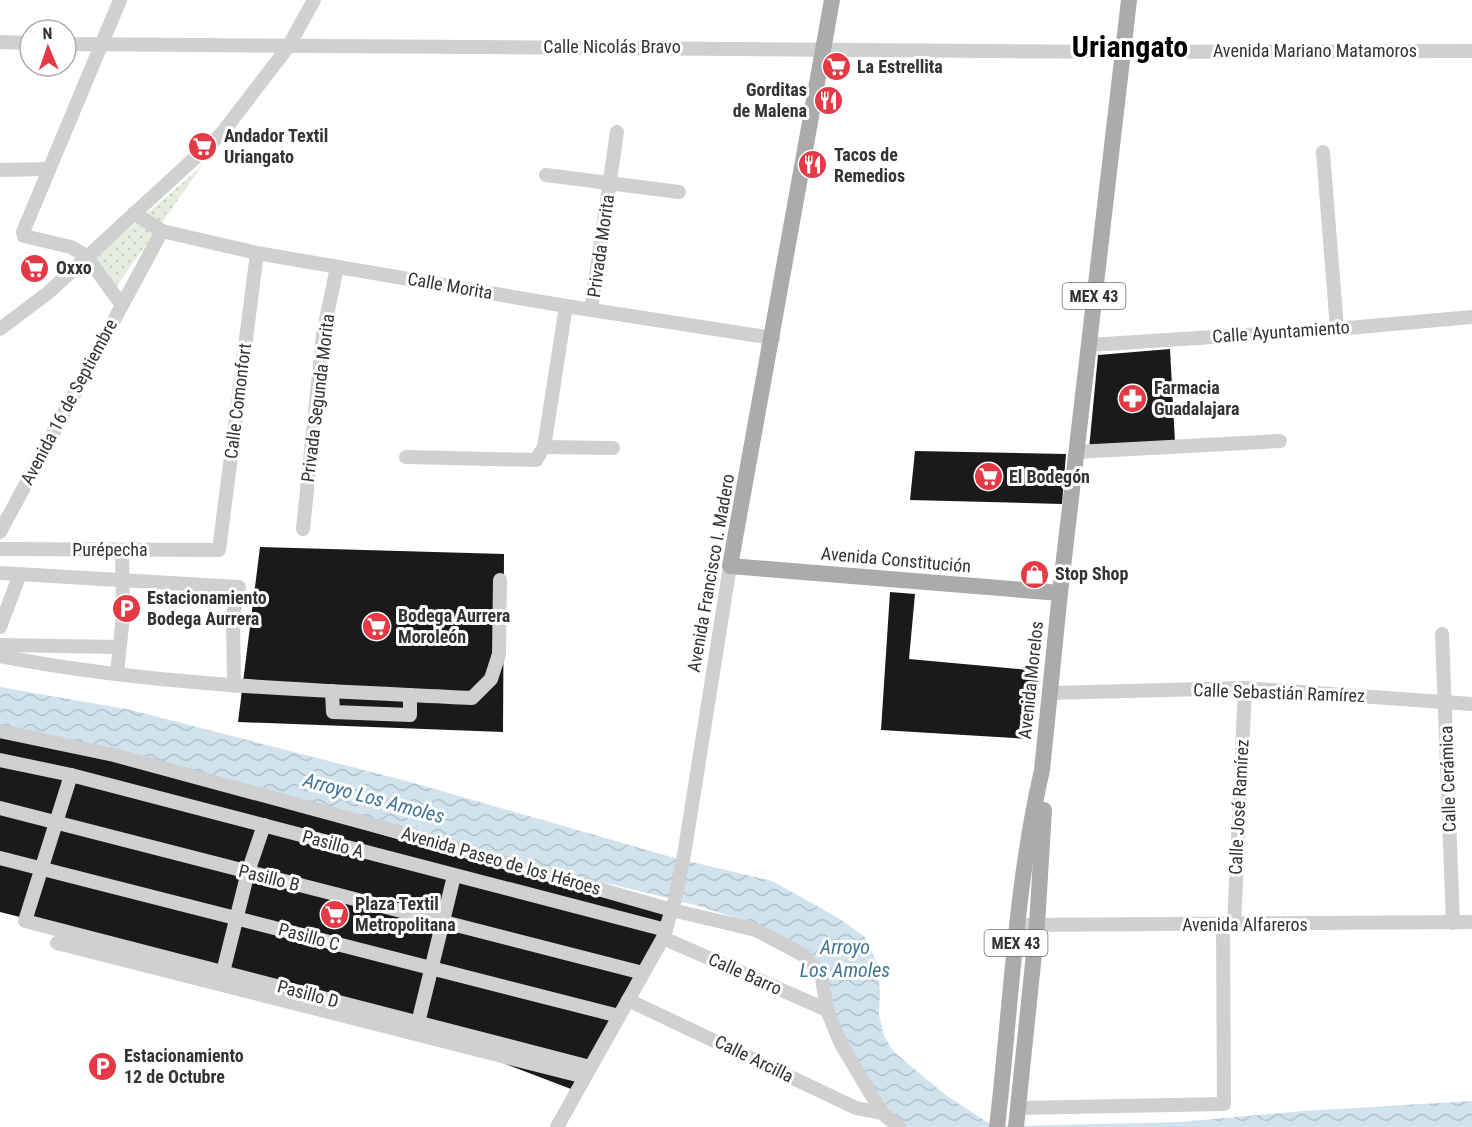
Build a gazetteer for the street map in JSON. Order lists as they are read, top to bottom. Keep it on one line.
{"streets":{"main road":["MEX 43","Avenida Constitución","Avenida Francisco I. Madero","Avenida Morelos"],"street":["Calle Nicolás Bravo","Avenida Mariano Matamoros","Privada Morita","Calle Morita","Calle Ayuntamiento","Privada Segunda Morita","Calle Comonfort","Avenida 16 de Septiembre","Purépecha","Calle Sebastián Ramírez","Calle Cerámica","Calle José Ramírez","Pasillo A","Avenida Paseo de los Héroes","Pasillo B","Avenida Alfareros","Pasillo C","Calle Barro","Pasillo D","Calle Arcilla"]},"crossings":[["Calle Nicolás Bravo","Avenida Mariano Matamoros"],["Calle Nicolás Bravo","MEX 43"],["Calle Nicolás Bravo","Avenida Francisco I. Madero"],["Avenida Mariano Matamoros","MEX 43"],["Privada Morita","Calle Morita"],["Calle Morita","Privada Segunda Morita"],["Calle Morita","Calle Comonfort"],["Calle Morita","Avenida 16 de Septiembre"],["Calle Morita","Avenida Francisco I. Madero"],["MEX 43","Calle Ayuntamiento"],["MEX 43","Avenida Constitución"],["MEX 43","Avenida Morelos"],["MEX 43","Calle José Ramírez"],["MEX 43","Avenida Alfareros"],["Calle Comonfort","Purépecha"],["Avenida Constitución","Avenida Francisco I. Madero"],["Avenida Constitución","Avenida Morelos"],["Avenida Francisco I. Madero","Pasillo A"],["Avenida Francisco I. Madero","Avenida Paseo de los Héroes"],["Avenida Francisco I. Madero","Pasillo B"],["Avenida Francisco I. Madero","Pasillo C"],["Avenida Francisco I. Madero","Calle Barro"],["Avenida Francisco I. Madero","Pasillo D"],["Avenida Francisco I. Madero","Calle Arcilla"],["Avenida Morelos","Calle Sebastián Ramírez"],["Calle Sebastián Ramírez","Calle Cerámica"],["Calle Sebastián Ramírez","Calle José Ramírez"],["Calle Cerámica","Avenida Alfareros"],["Calle José Ramírez","Avenida Alfareros"],["Pasillo A","Calle Barro"],["Avenida Paseo de los Héroes","Calle Barro"],["Avenida Paseo de los Héroes","Calle Arcilla"],["Pasillo C","Pasillo D"]],"districts":["Uriangato"],"water":["Arroyo Los Amoles"],"places":{"supermarket":["La Estrellita","Andador Textil Uriangato","Oxxo","El Bodegón","Bodega Aurrera Moroleón","Plaza Textil Metropolitana"],"restaurant":["Gorditas de Malena","Tacos de Remedios"],"pharmacy":["Farmacia Guadalajara"],"shop":["Stop Shop"],"parking":["Estacionamiento Bodega Aurrera","Estacionamiento 12 de Octubre"]},"north":"top"}
